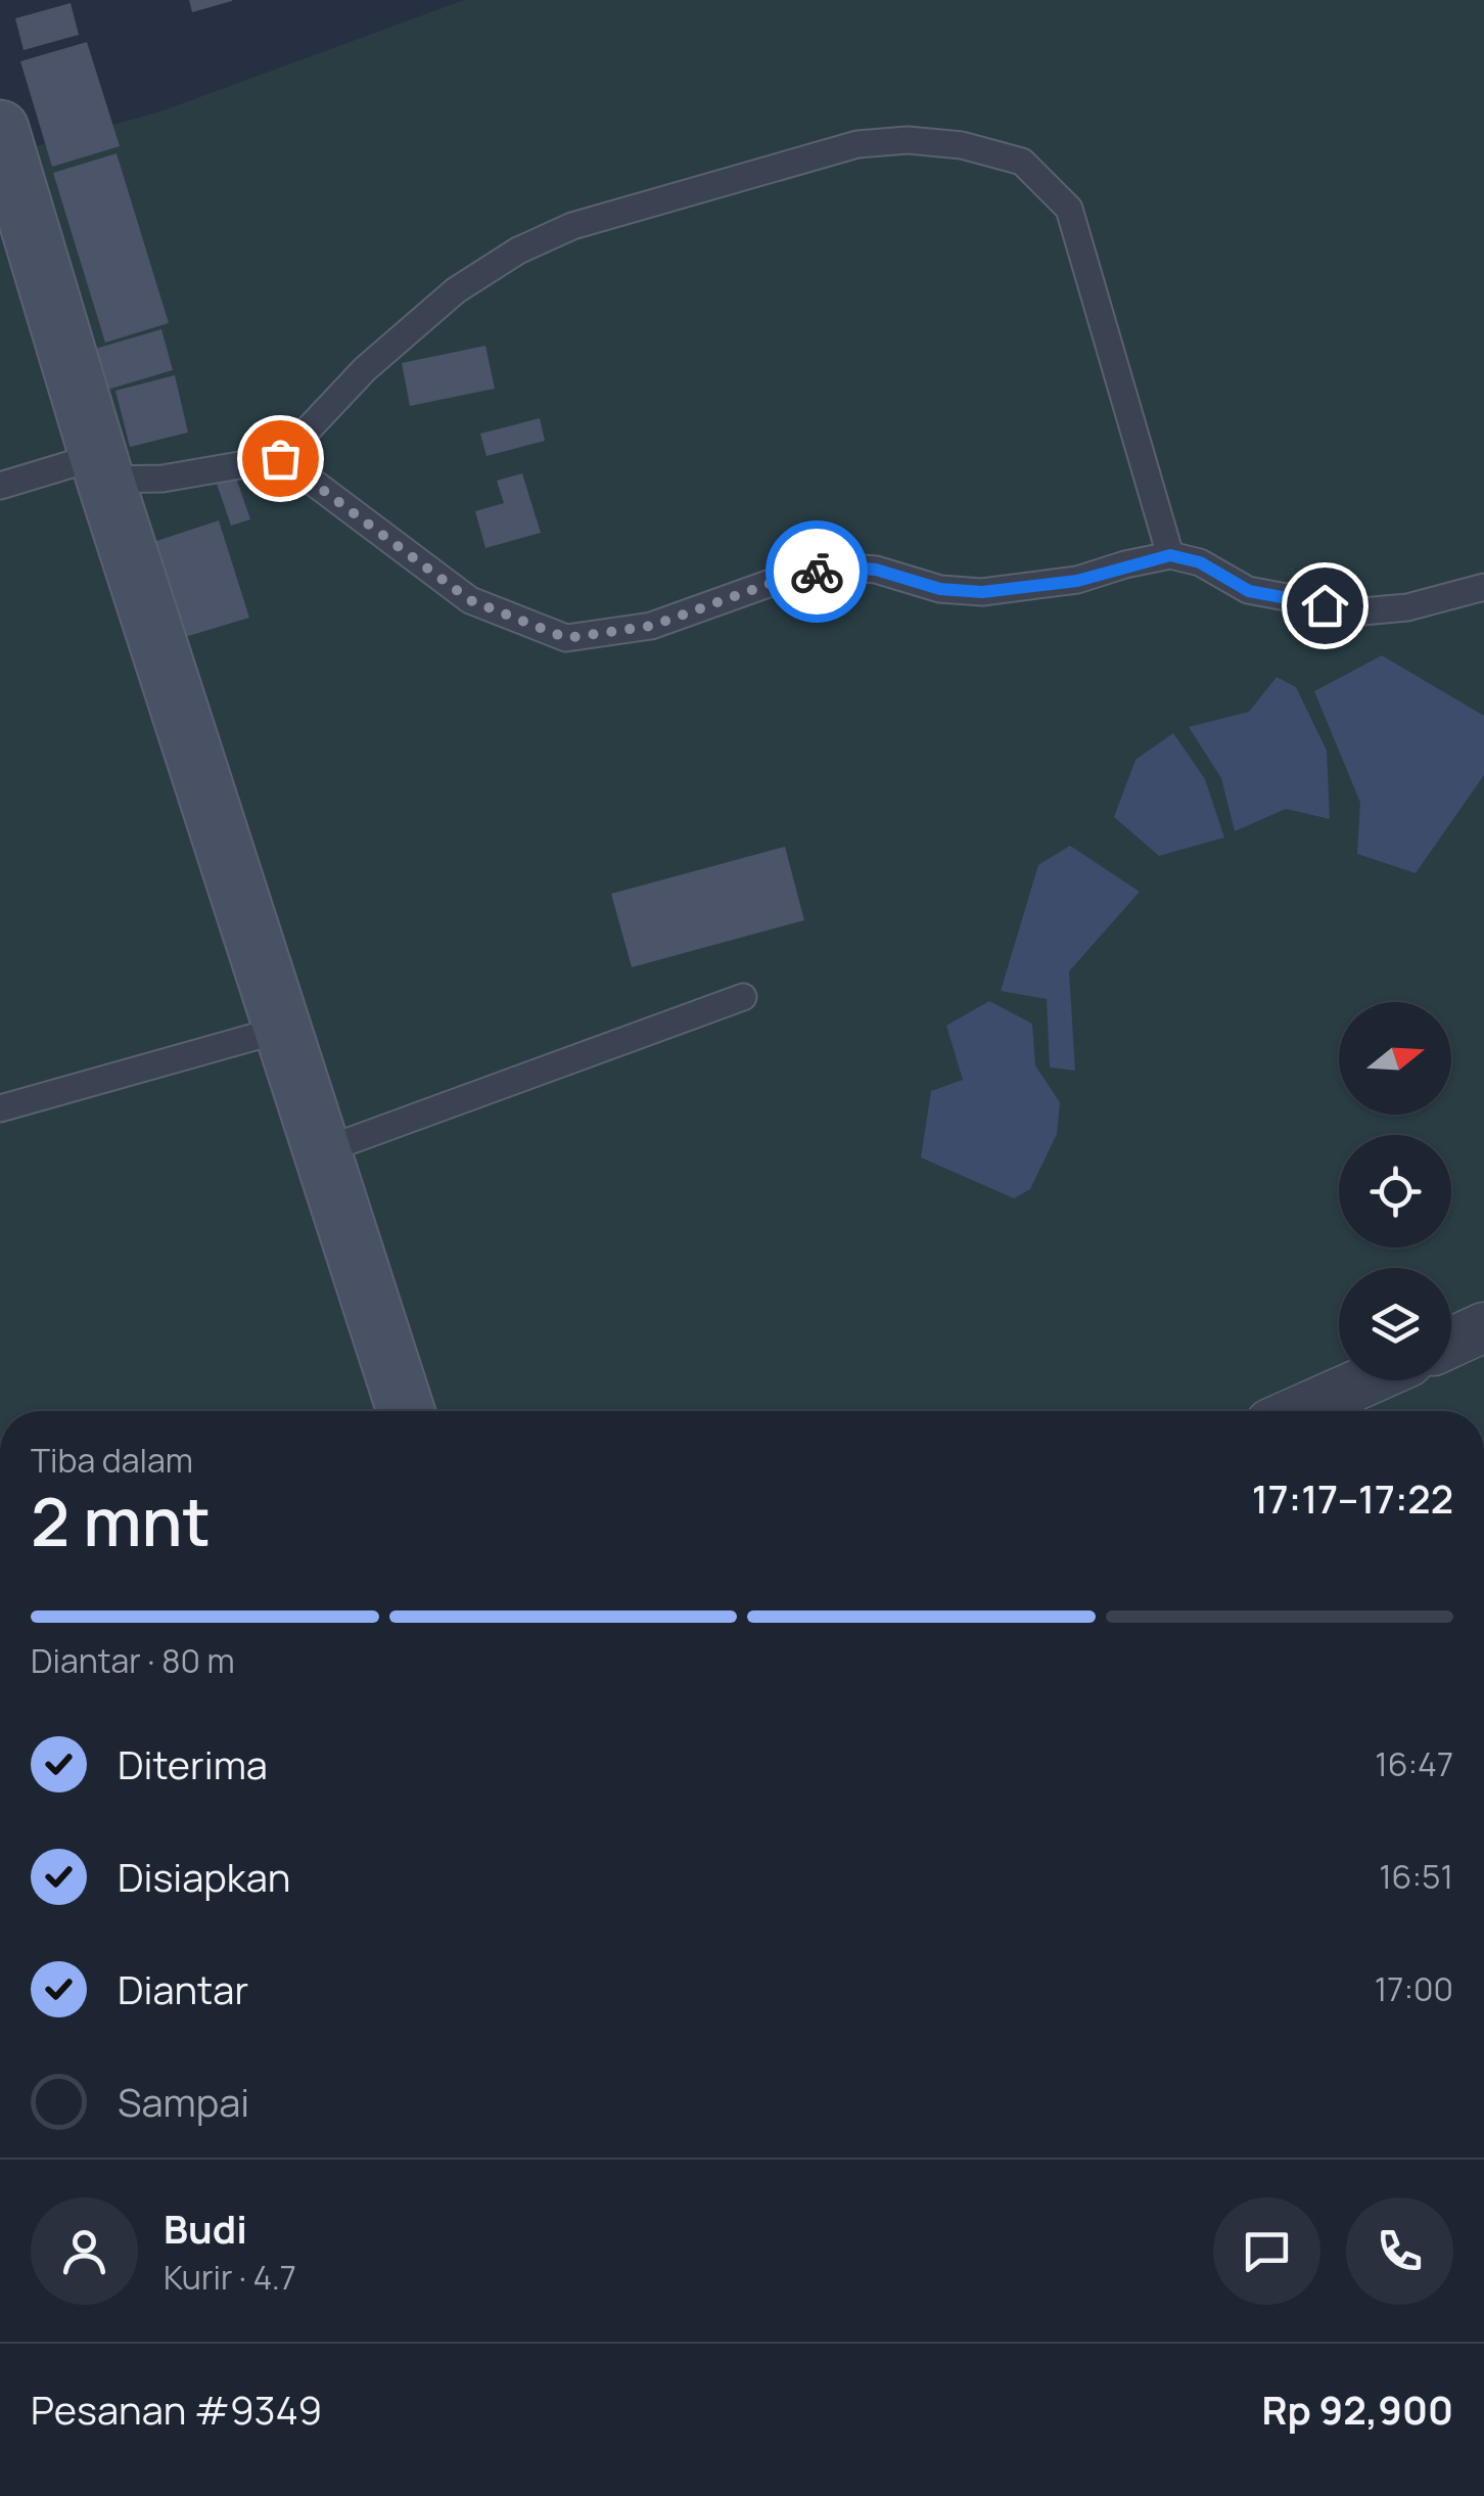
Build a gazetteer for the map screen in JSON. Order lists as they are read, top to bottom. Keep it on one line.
{"north":"right","page":{"heading":["2 mnt","Tiba dalam","17:17–17:22"],"panel":["Budi","Kurir · 4.7","Pesanan #9349","Rp 92,900"],"bar":"Diantar · 80 m","list":[["Diterima","16:47"],["Disiapkan","16:51"],["Diantar","17:00"],"Sampai"]}}
